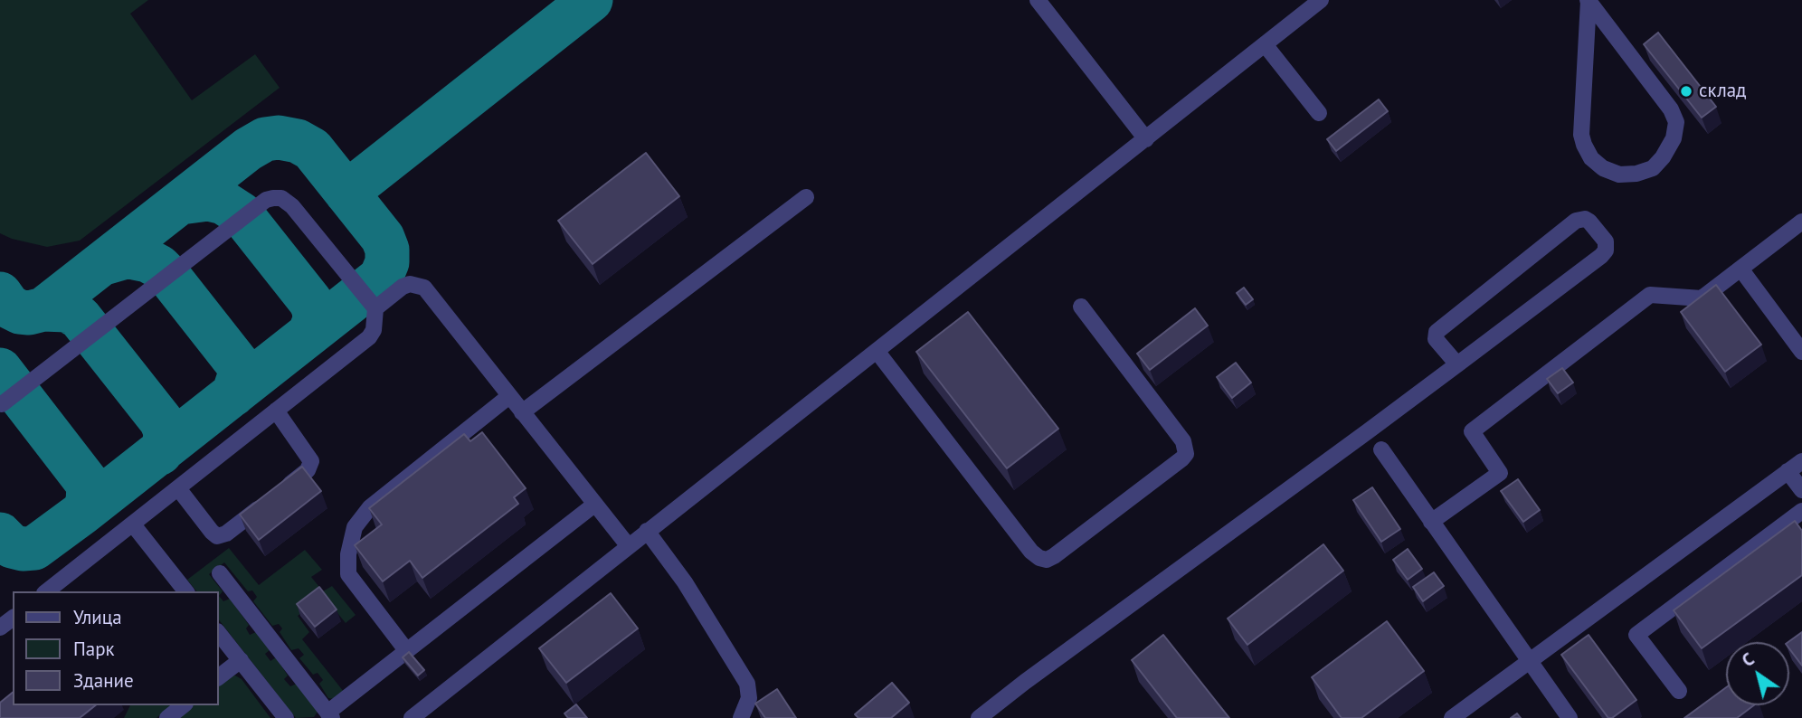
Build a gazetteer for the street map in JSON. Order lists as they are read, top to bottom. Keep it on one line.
{"places":["склад"],"legend":["Улица","Парк","Здание"],"north":"top left"}
